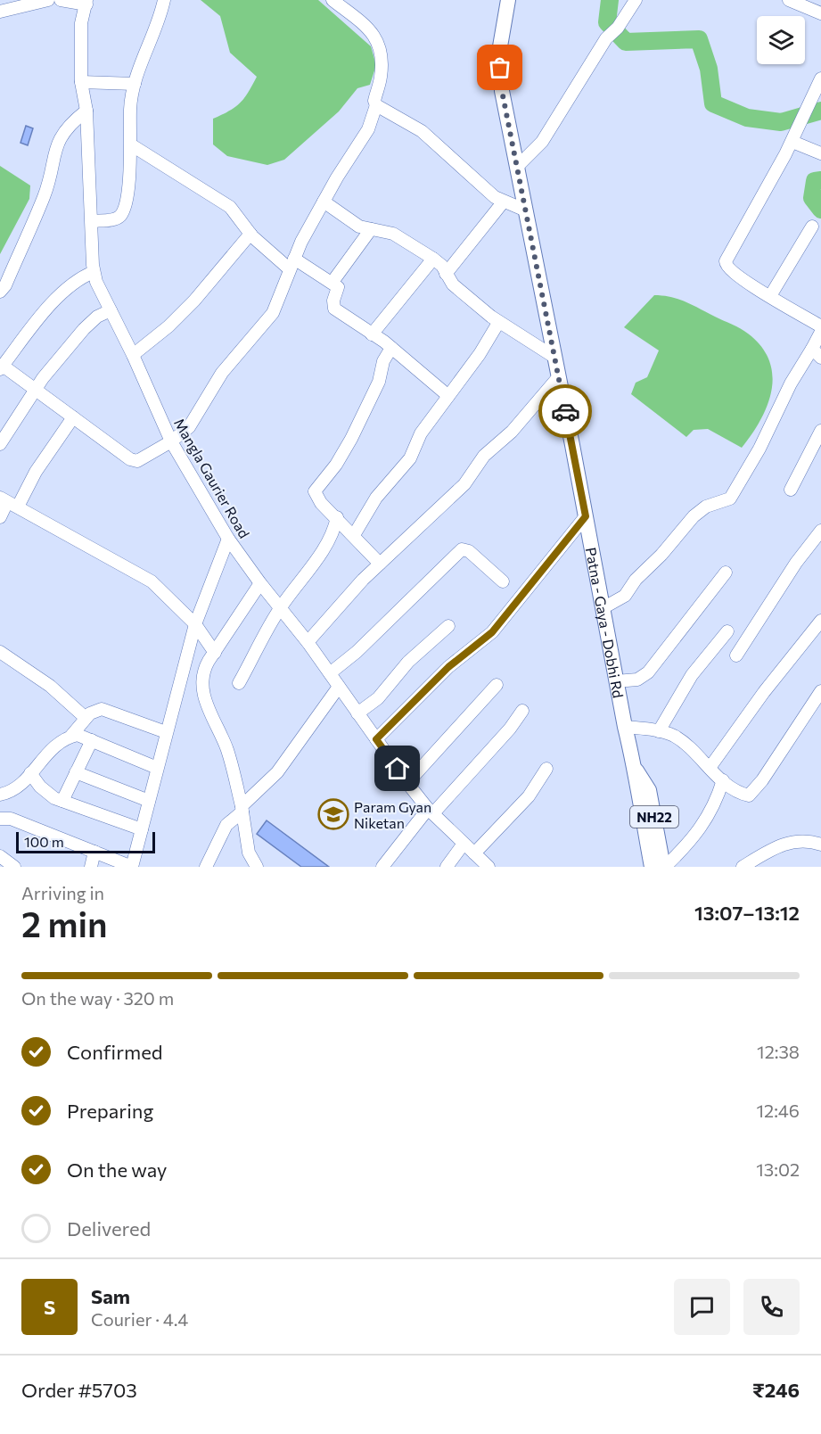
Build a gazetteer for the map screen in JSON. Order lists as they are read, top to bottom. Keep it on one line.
{"streets":{"main road":["Patna - Gaya - Dobhi Rd","NH22"],"street":["Mangla Gaurier Road"]},"places":{"school or university":["Param Gyan Niketan"]},"scale_bar":"100 m","page":{"scale":"100 m","heading":["2 min","Arriving in","13:07–13:12"],"panel":["Sam","Courier · 4.4","Order #5703","₹246"],"bar":"On the way · 320 m","list":[["Confirmed","12:38"],["Preparing","12:46"],["On the way","13:02"],"Delivered"],"round":"S"}}
